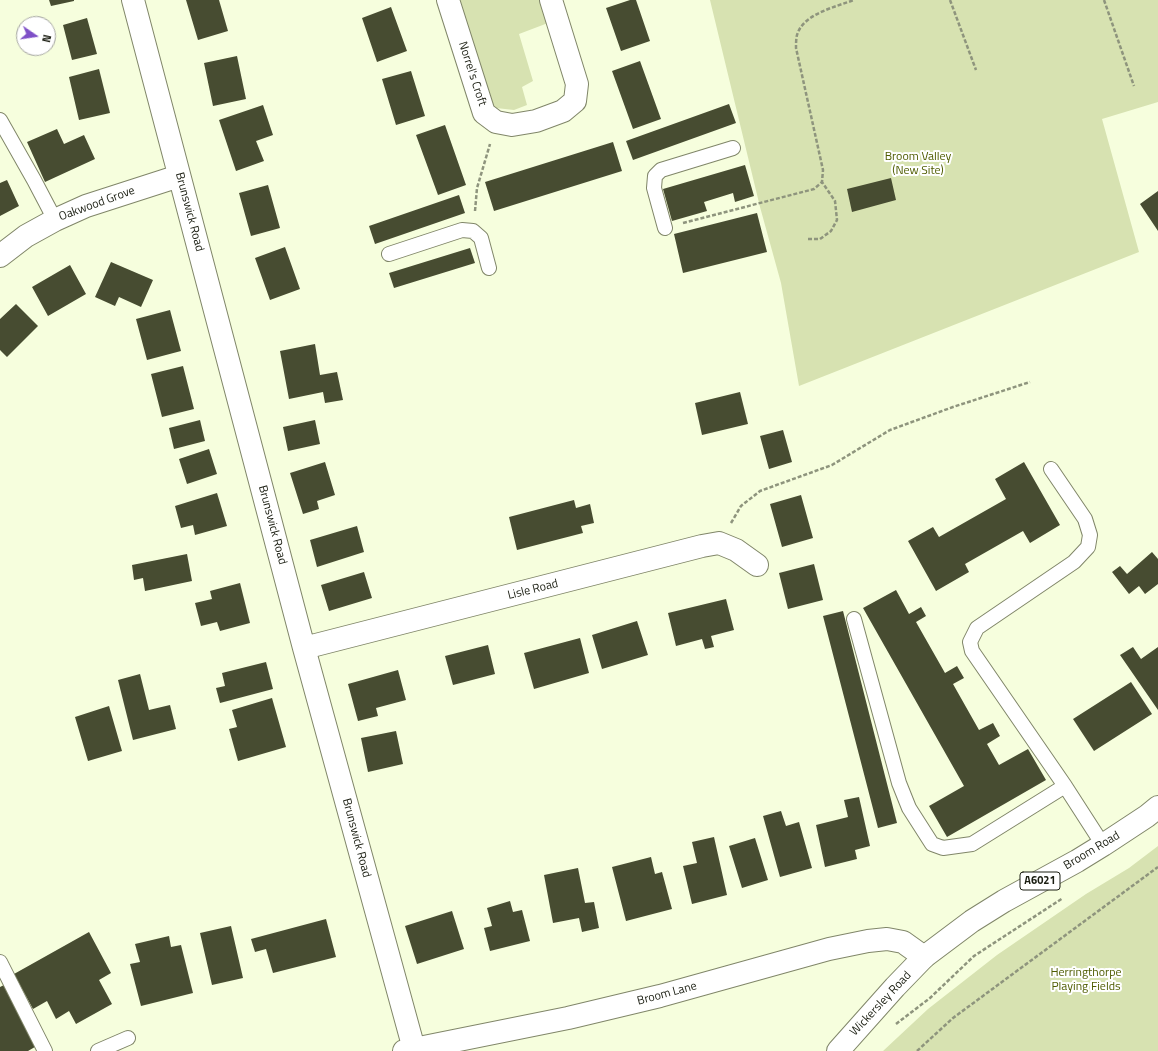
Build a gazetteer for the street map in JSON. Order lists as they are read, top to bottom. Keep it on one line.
{"streets":{"street":["Norrel's Croft","Oakwood Grove","Brunswick Road","Lisle Road","Broom Road","A6021","Broom Lane","Wickersley Road"]},"crossings":[["Oakwood Grove","Brunswick Road"],["Brunswick Road","Lisle Road"],["Brunswick Road","Broom Lane"],["Broom Road","Broom Lane"],["Broom Road","Wickersley Road"],["Broom Lane","Wickersley Road"]],"parks":["Broom Valley (New Site)","Herringthorpe Playing Fields"],"north":"right"}
